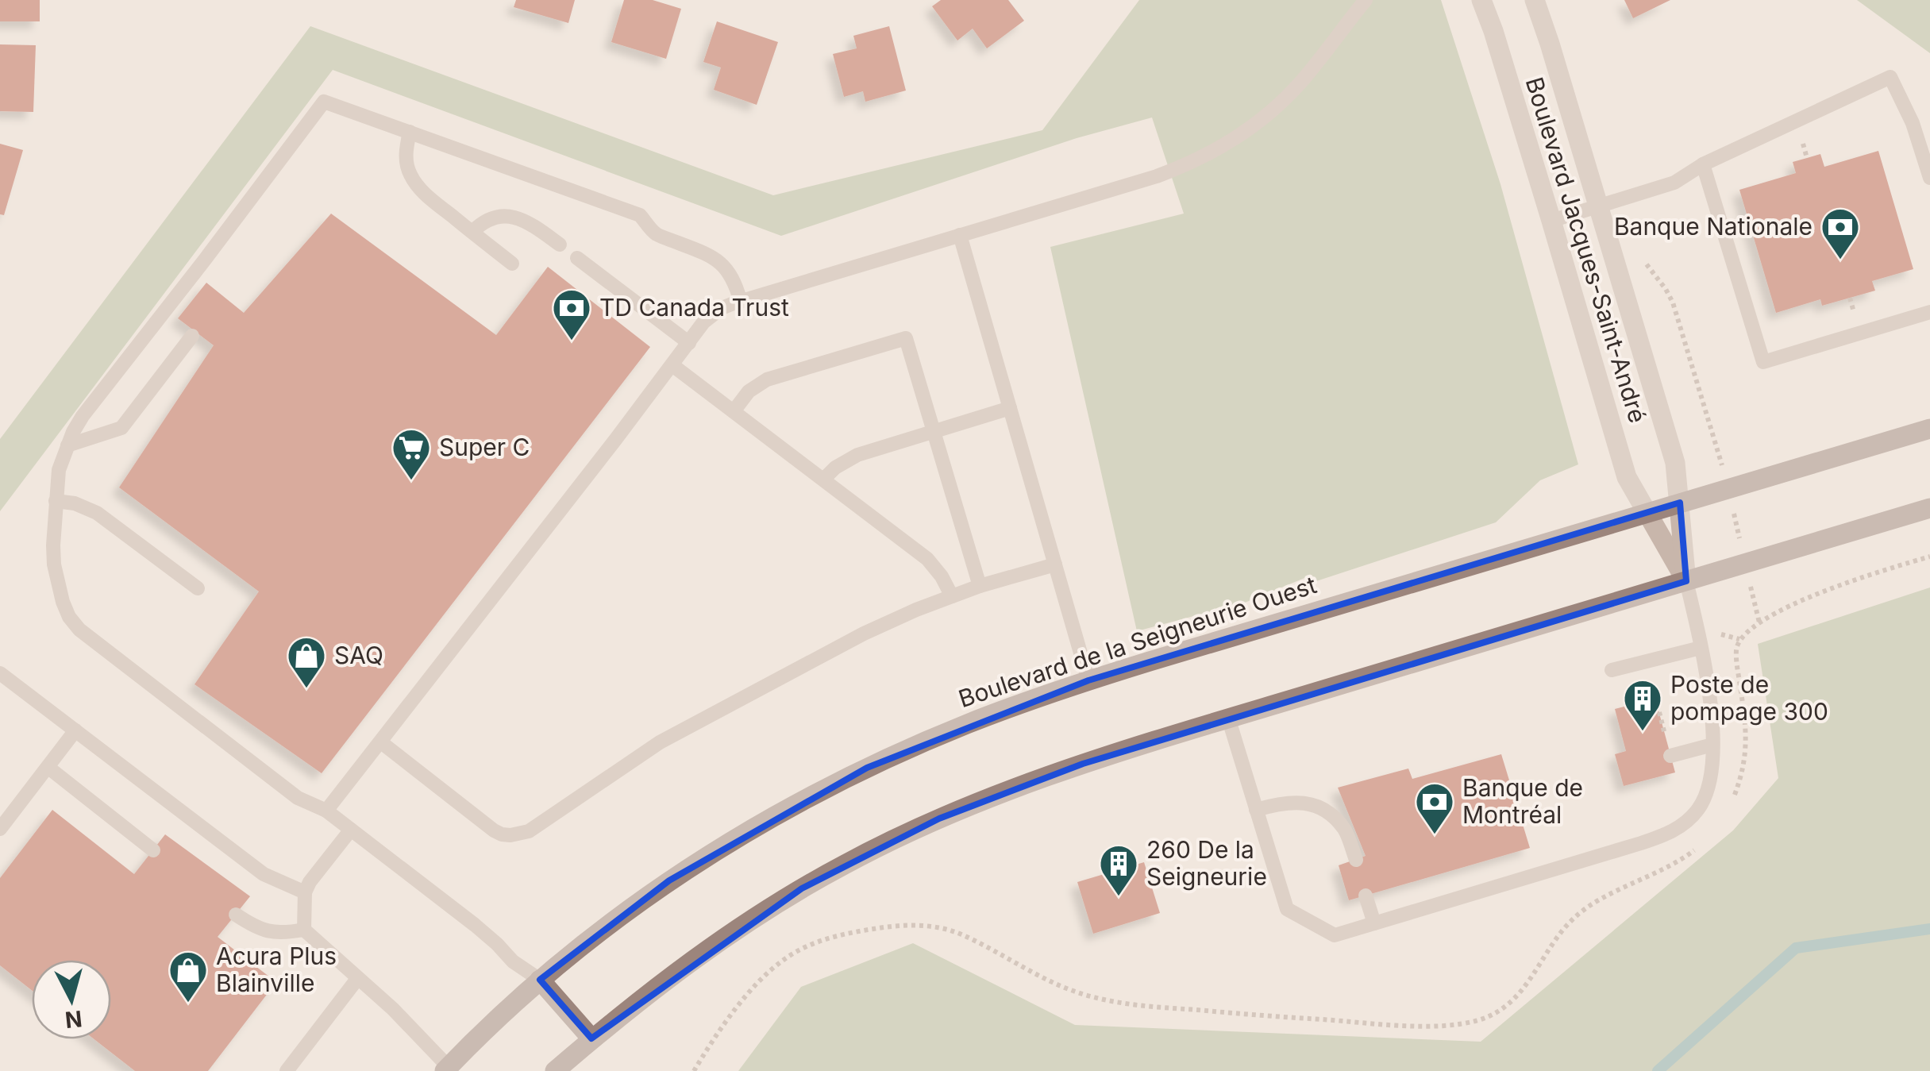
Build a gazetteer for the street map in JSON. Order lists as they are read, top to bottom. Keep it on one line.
{"streets":{"main road":["Boulevard de la Seigneurie Ouest"],"street":["Boulevard Jacques-Saint-André"]},"crossings":[["Boulevard Jacques-Saint-André","Boulevard de la Seigneurie Ouest"]],"places":{"bank":["Banque Nationale","TD Canada Trust","Banque de Montréal"],"supermarket":["Super C"],"shop":["SAQ","Acura Plus Blainville"],"building":["Poste de pompage 300","260 De la Seigneurie"]},"north":"bottom"}
